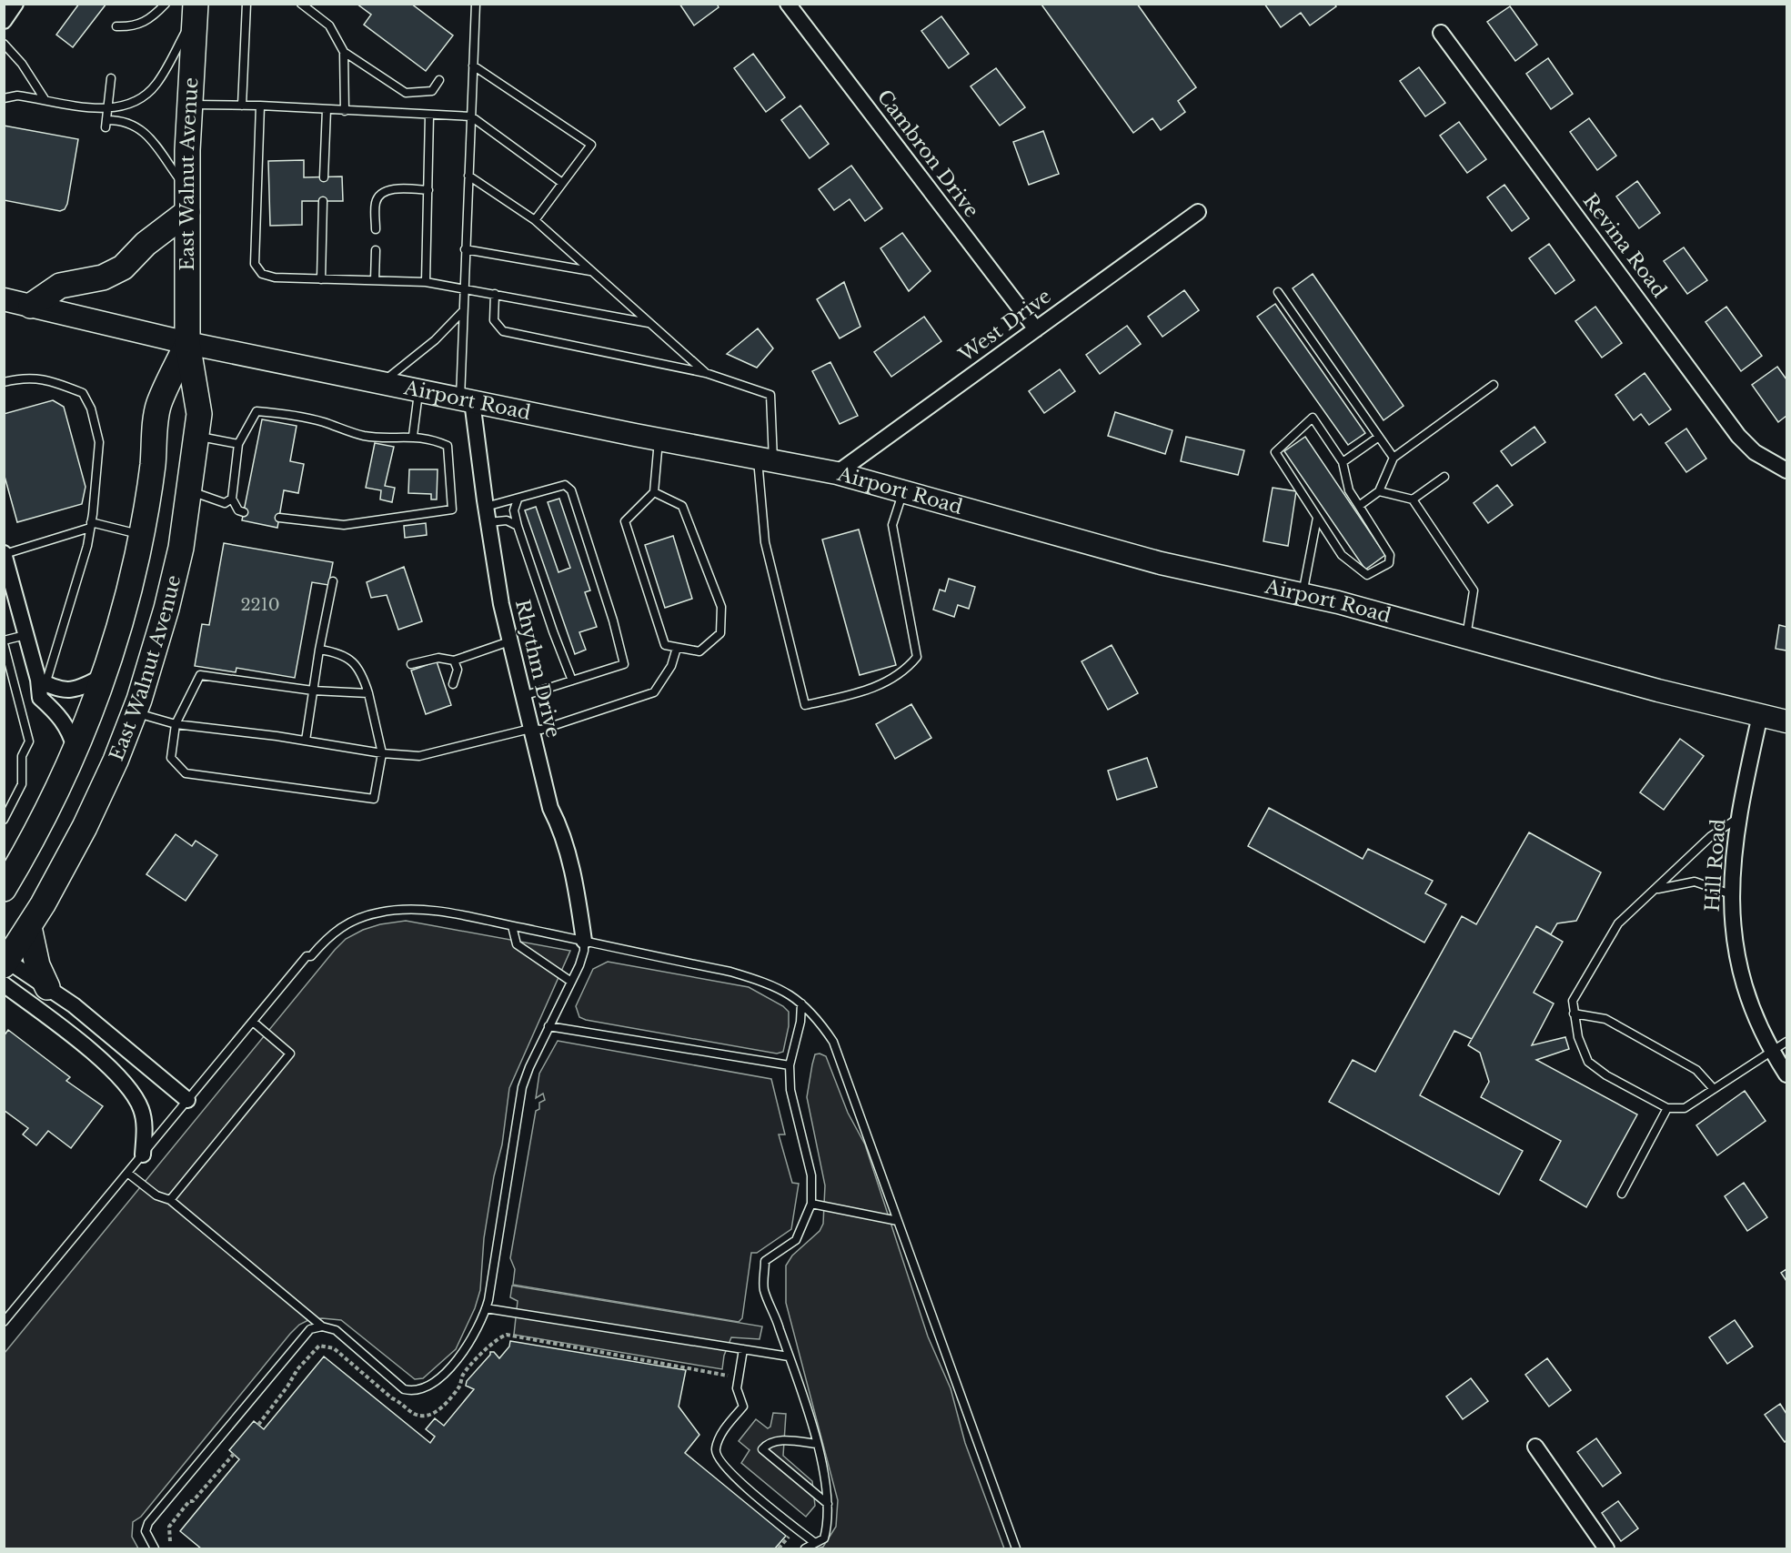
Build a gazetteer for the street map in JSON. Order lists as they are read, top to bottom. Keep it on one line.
{"streets":{"main road":["East Walnut Avenue"],"street":["Cambron Drive","Revina Road","West Drive","Airport Road","Rhythm Drive","Hill Road"]},"crossings":[["Cambron Drive","West Drive"],["East Walnut Avenue","Airport Road"],["West Drive","Airport Road"],["Airport Road","Rhythm Drive"],["Airport Road","Hill Road"]],"house_numbers":["2210"]}
